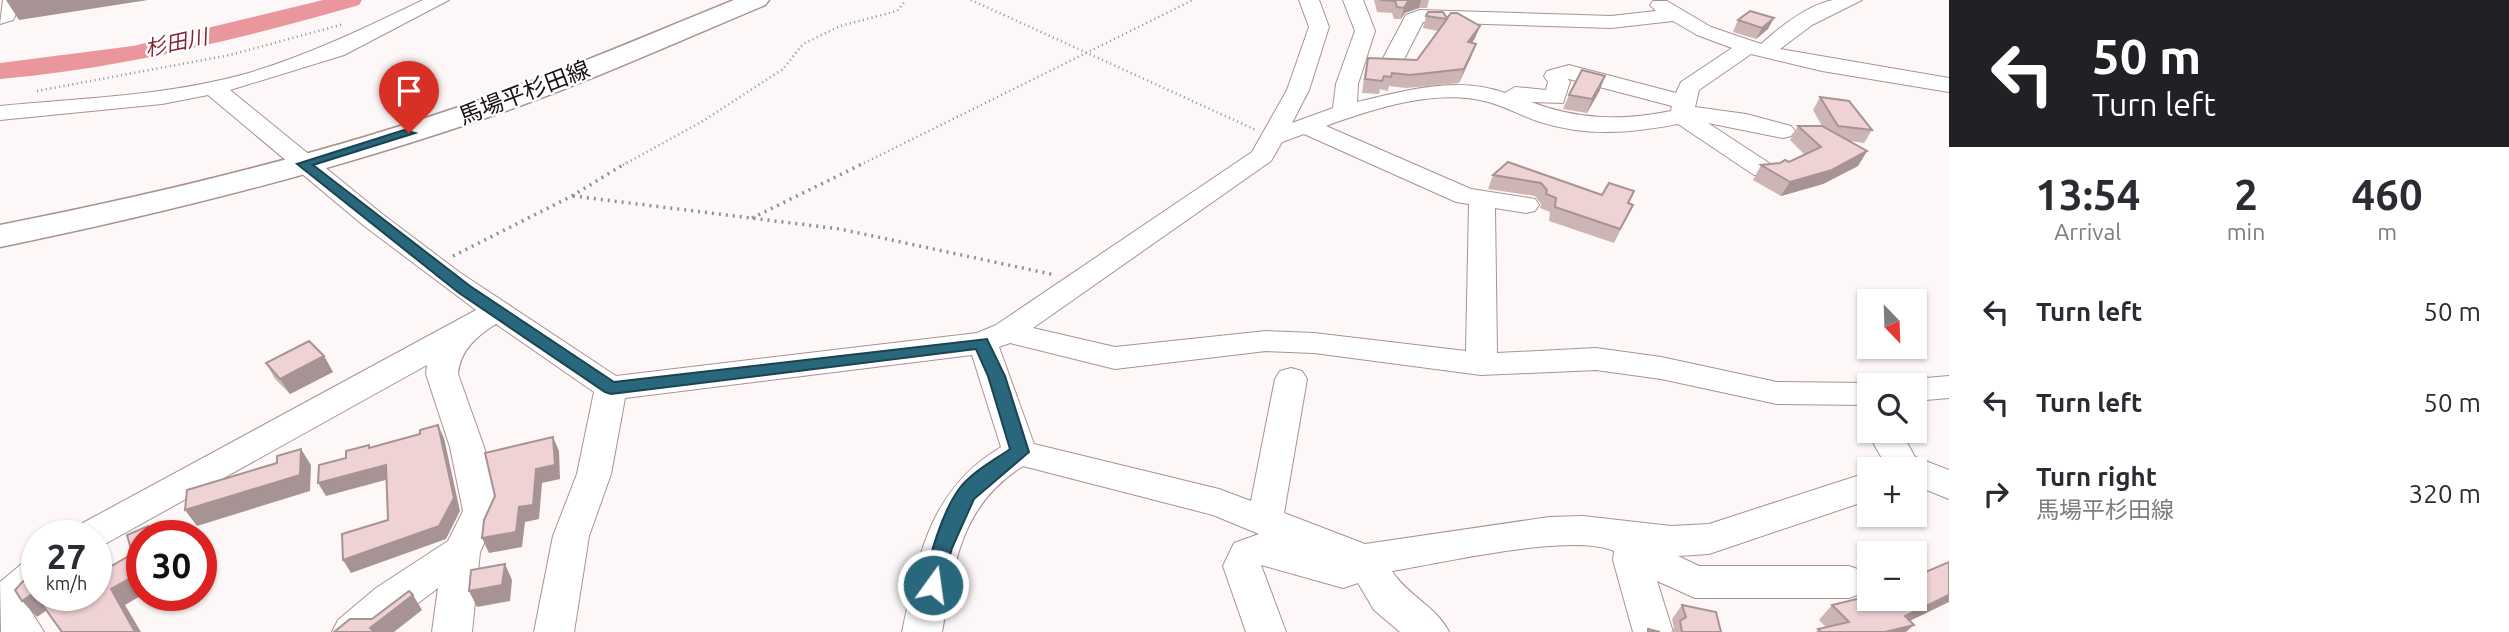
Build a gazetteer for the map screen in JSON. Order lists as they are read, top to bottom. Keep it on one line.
{"streets":{"main road":["馬場平杉田線"]},"water":["杉田川"],"north":"bottom right","page":{"turn":["50 m","Turn left"],"eta":["13:54","Arrival","2","min","460","m"],"list":[{"name":"Turn left","value":"50 m"},{"name":"Turn left","value":"50 m"},{"name":"Turn right","note":"馬場平杉田線","value":"320 m"}],"map_buttons":["+","−"],"speed":"27 km/h","limit":"30"}}
